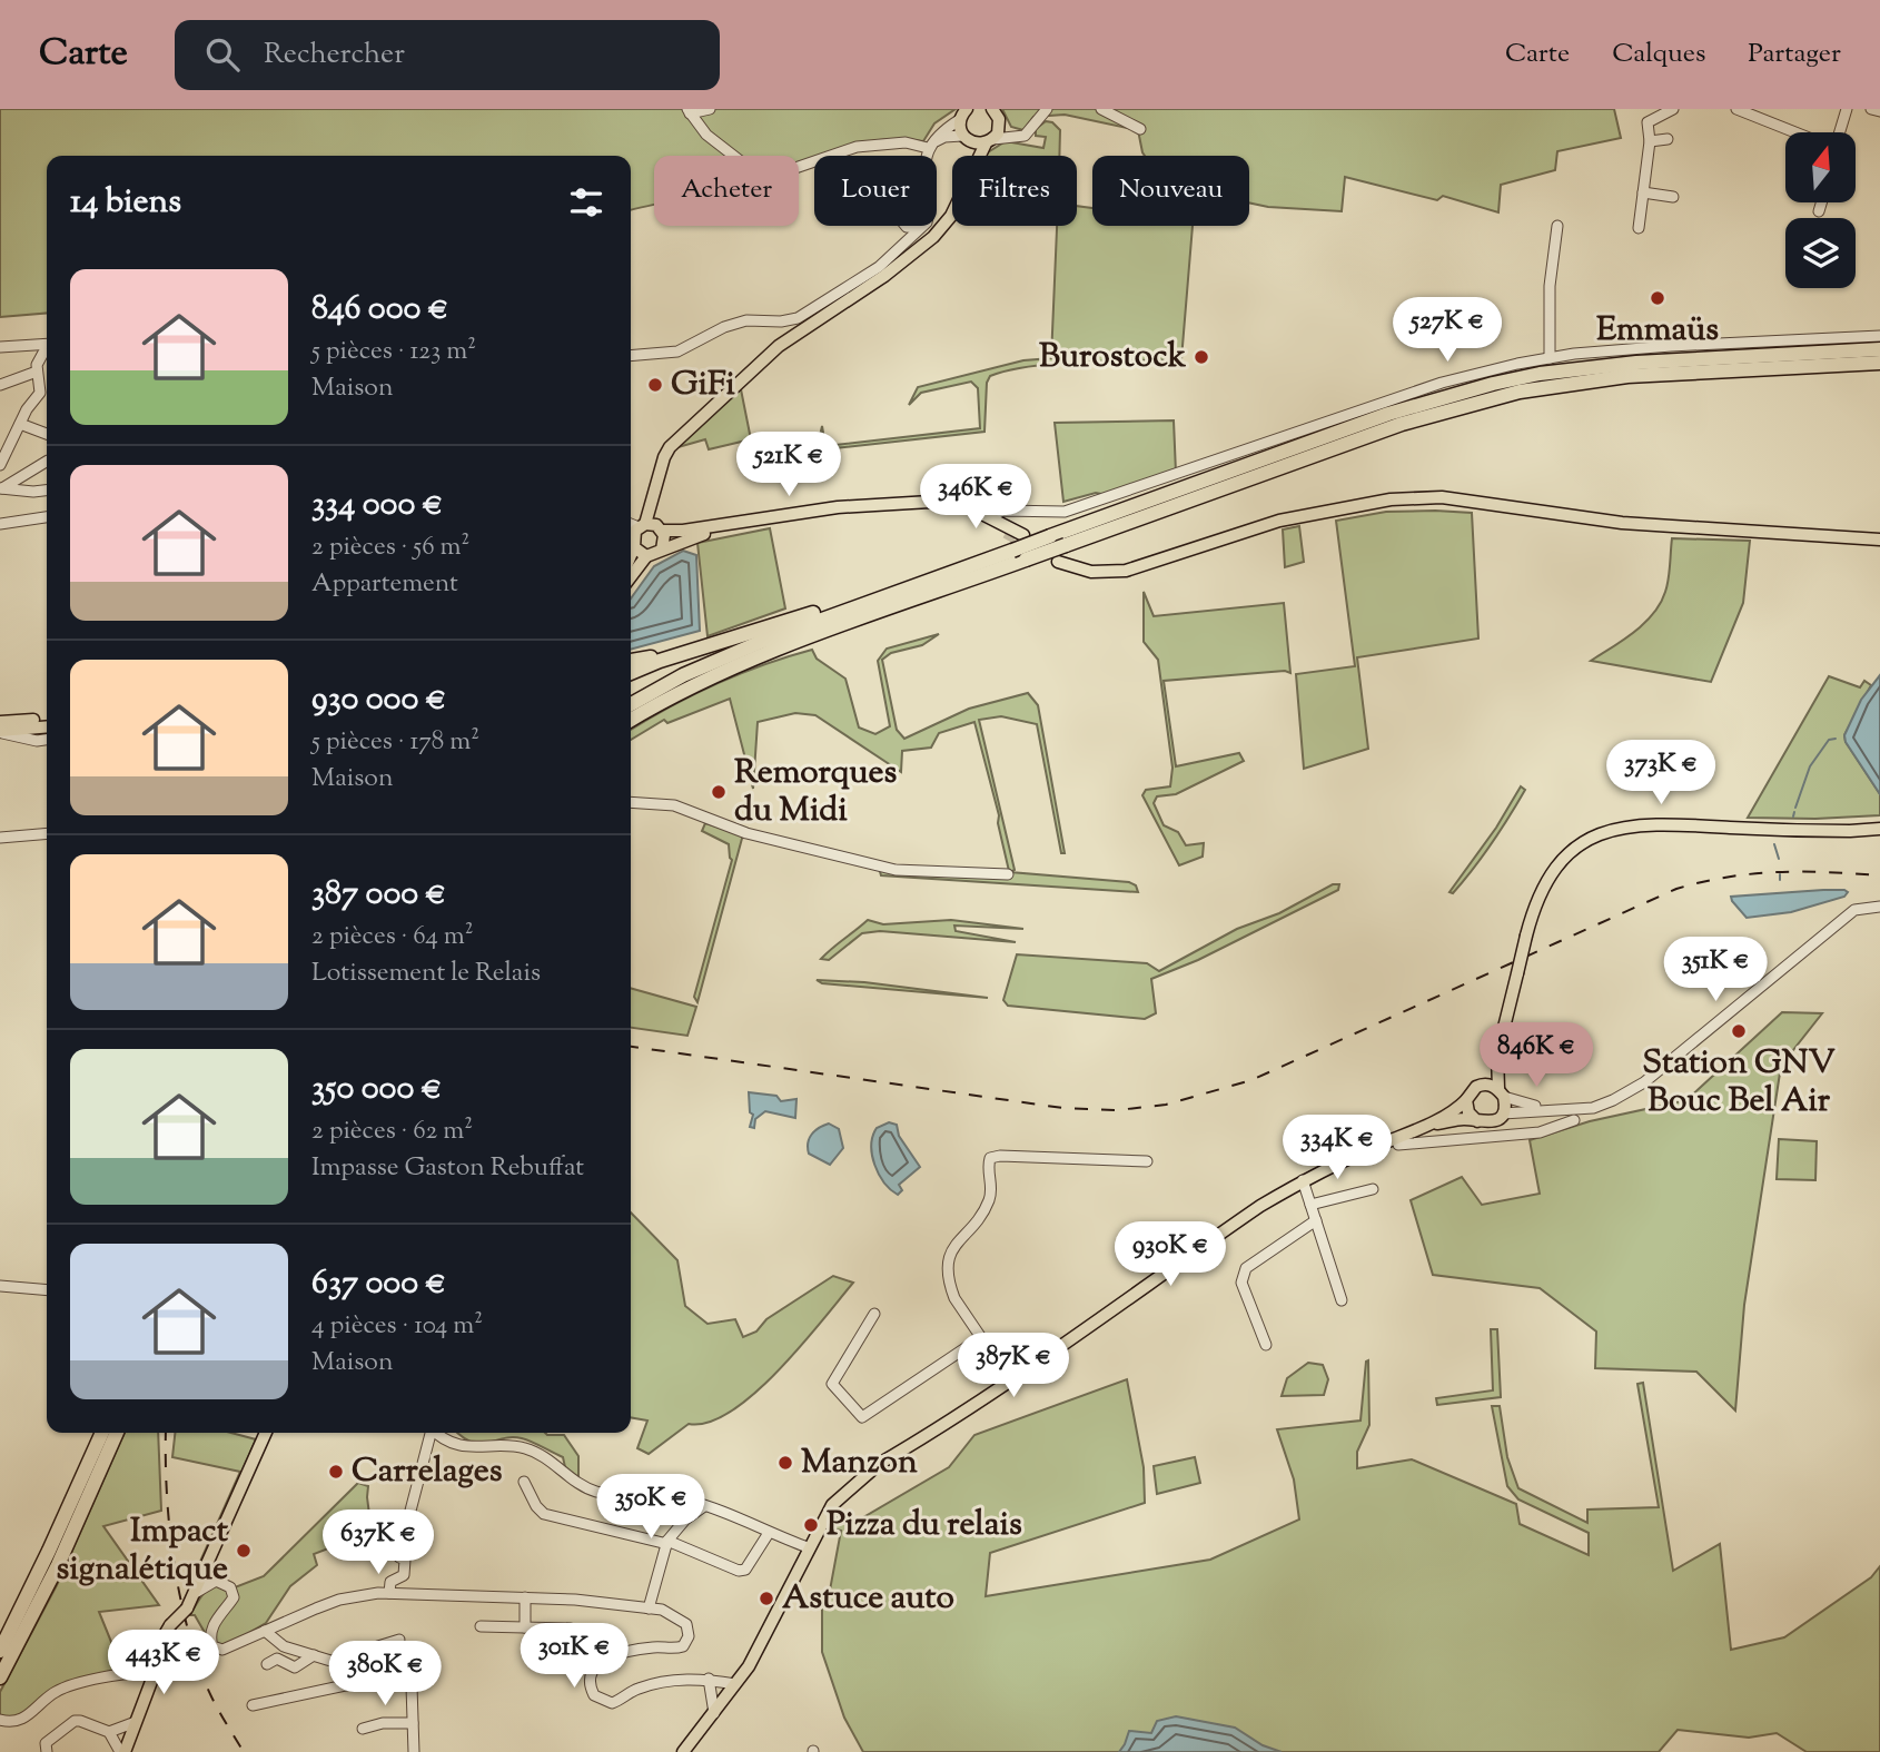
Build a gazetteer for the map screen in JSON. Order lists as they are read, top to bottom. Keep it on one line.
{"places":["Emmaüs","Burostock","GiFi","Remorques du Midi","Station GNV Bouc Bel Air","Manzon","Carrelages","Pizza du relais","Impact signalétique","Astuce auto"],"north":"top","page":{"header":"Carte","search":"Rechercher","nav":["Carte","Calques","Partager"],"chip":["Acheter","Louer","Filtres","Nouveau"],"heading":"14 biens","list":[{"name":"846 000 €","note":"5 pièces · 123 m² · Maison"},{"name":"334 000 €","note":"2 pièces · 56 m² · Appartement"},{"name":"930 000 €","note":"5 pièces · 178 m² · Maison"},{"name":"387 000 €","note":"2 pièces · 64 m² · Lotissement le Relais"},{"name":"350 000 €","note":"2 pièces · 62 m² · Impasse Gaston Rebuffat"},{"name":"637 000 €","note":"4 pièces · 104 m² · Maison"}],"price":["527K €","521K €","346K €","373K €","351K €","846K €","334K €","930K €","387K €","350K €","637K €","301K €","443K €","380K €"]}}
